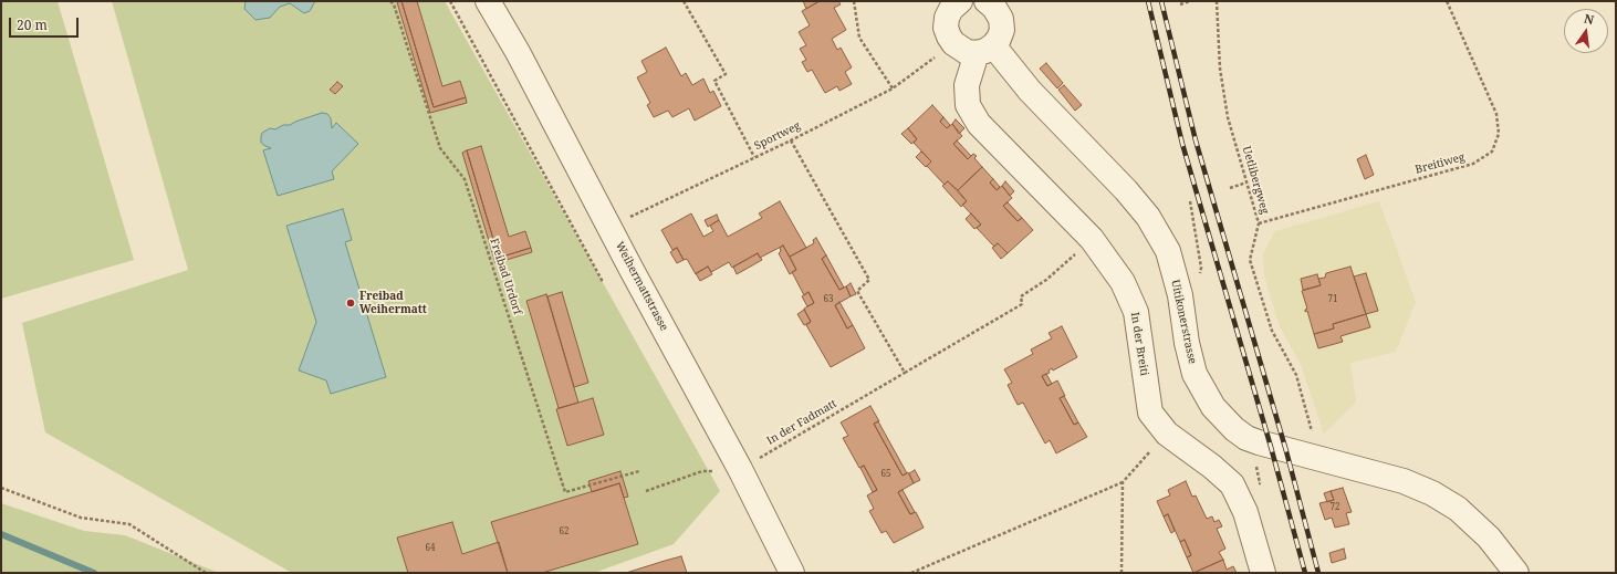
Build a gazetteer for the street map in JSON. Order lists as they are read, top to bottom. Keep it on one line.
{"streets":{"street":["Weihermattstrasse","Uitikonerstrasse","In der Breiti"],"path":["Sportweg","Breitiweg","Uetlibergweg","Freibad Urdorf","In der Fadmatt"]},"crossings":[["Sportweg","Weihermattstrasse"],["Breitiweg","Uetlibergweg"],["Uetlibergweg","Uitikonerstrasse"],["Weihermattstrasse","In der Fadmatt"],["Uitikonerstrasse","In der Breiti"],["In der Breiti","In der Fadmatt"]],"places":["Freibad Weihermatt"],"house_numbers":["63","71","65","72","62","64"],"scale_bar":"20 m","north":"top"}
